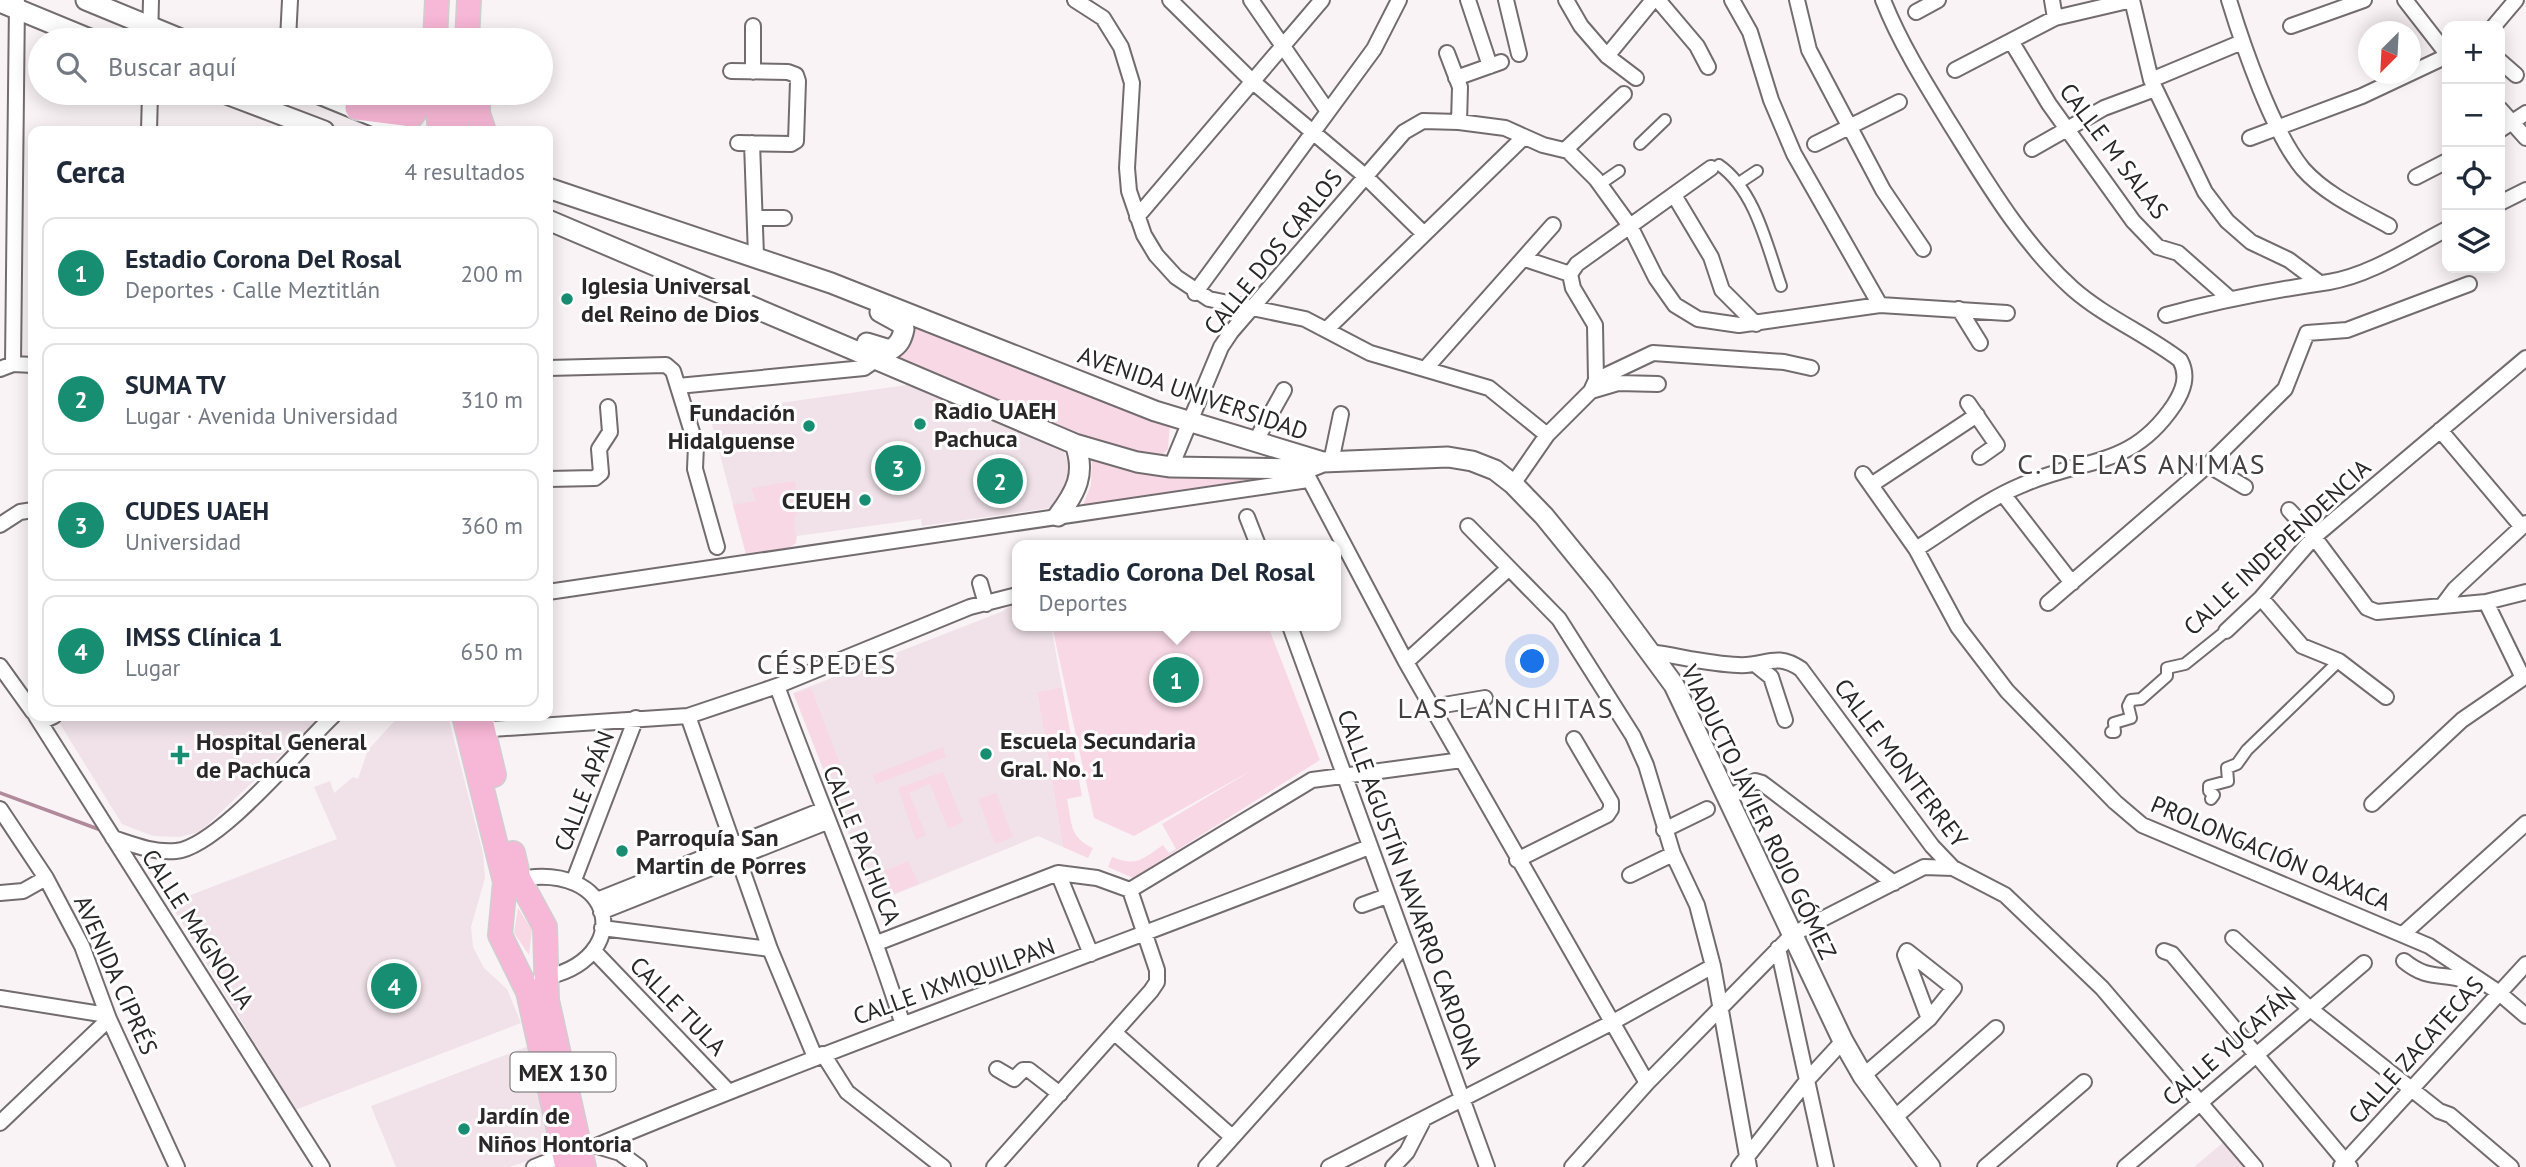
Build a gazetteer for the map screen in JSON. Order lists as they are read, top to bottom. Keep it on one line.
{"streets":{"main road":["AVENIDA UNIVERSIDAD","VIADUCTO JAVIER ROJO GÓMEZ","MEX 130"],"street":["CALLE M SALAS","CALLE DOS CARLOS","CALLE INDEPENDENCIA","CALLE MONTERREY","CALLE APÁN","CALLE PACHUCA","PROLONGACIÓN OAXACA","CALLE AGUSTÍN NAVARRO CARDONA","CALLE MAGNOLIA","AVENIDA CIPRÉS","CALLE IXMIQUILPAN","CALLE TULA","CALLE YUCATÁN","CALLE ZACATECAS"]},"crossings":[["CALLE DOS CARLOS","AVENIDA UNIVERSIDAD"],["AVENIDA UNIVERSIDAD","VIADUCTO JAVIER ROJO GÓMEZ"],["CALLE MONTERREY","VIADUCTO JAVIER ROJO GÓMEZ"],["CALLE MONTERREY","CALLE YUCATÁN"],["CALLE PACHUCA","CALLE IXMIQUILPAN"],["PROLONGACIÓN OAXACA","CALLE ZACATECAS"],["CALLE AGUSTÍN NAVARRO CARDONA","CALLE IXMIQUILPAN"],["CALLE IXMIQUILPAN","CALLE TULA"],["CALLE IXMIQUILPAN","MEX 130"]],"districts":["C. DE LAS ANIMAS","CÉSPEDES","LAS LANCHITAS"],"places":{"other":["Iglesia Universal del Reino de Dios","Radio UAEH Pachuca","Fundación Hidalguense","CEUEH","Escuela Secundaria Gral. No. 1","Parroquía San Martin de Porres","Jardín de Niños Hontoria"],"health":["Hospital General de Pachuca"]},"north":"bottom left","page":{"map_buttons":["+","−"],"search":"Buscar aquí","heading":["Cerca","4 resultados"],"list":[{"mark":"1","name":"Estadio Corona Del Rosal","note":"Deportes · Calle Meztitlán","value":"200 m"},{"mark":"2","name":"SUMA TV","note":"Lugar · Avenida Universidad","value":"310 m"},{"mark":"3","name":"CUDES UAEH","note":"Universidad","value":"360 m"},{"mark":"4","name":"IMSS Clínica 1","note":"Lugar","value":"650 m"}],"pins":["3","2","1","4"],"popup":["Estadio Corona Del Rosal","Deportes"]}}
